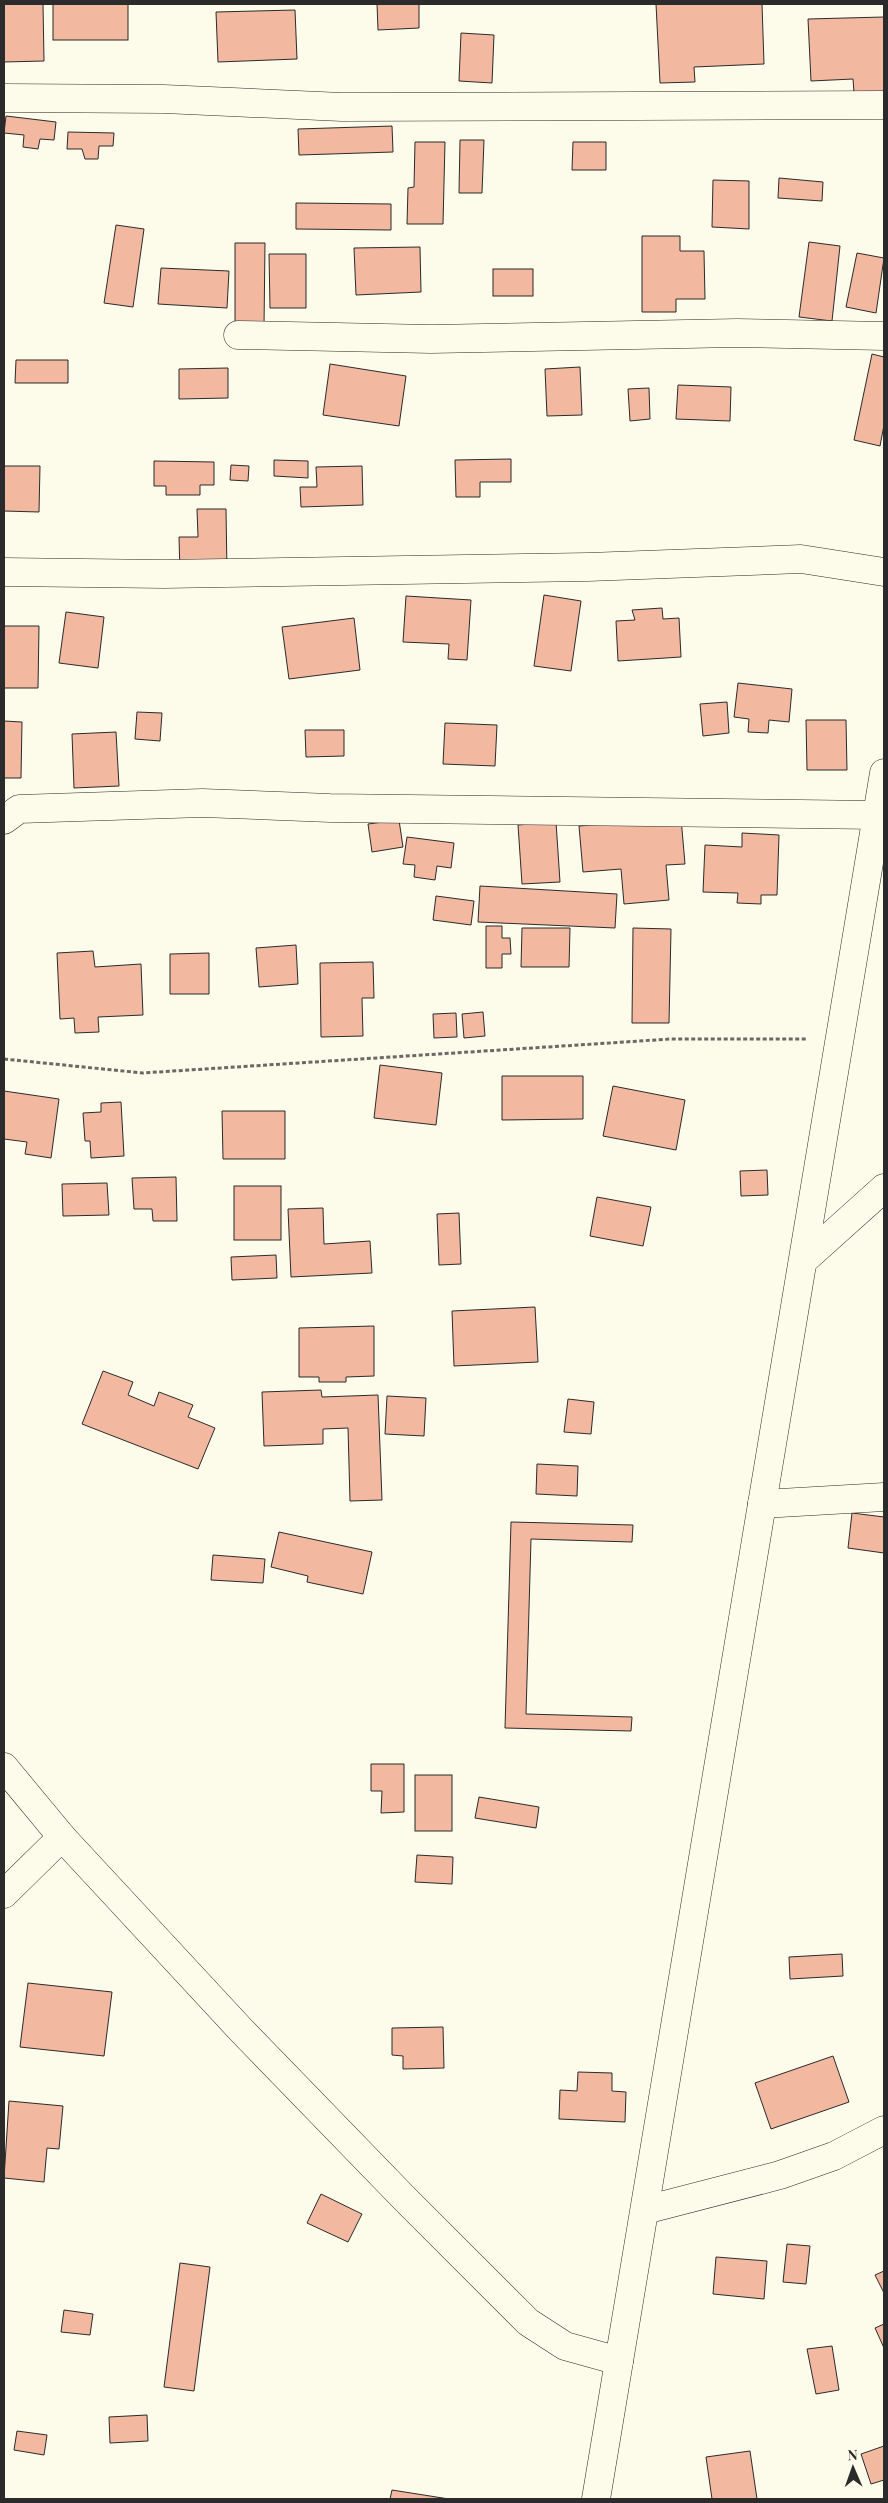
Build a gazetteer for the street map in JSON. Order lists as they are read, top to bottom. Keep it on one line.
{"north":"top"}
